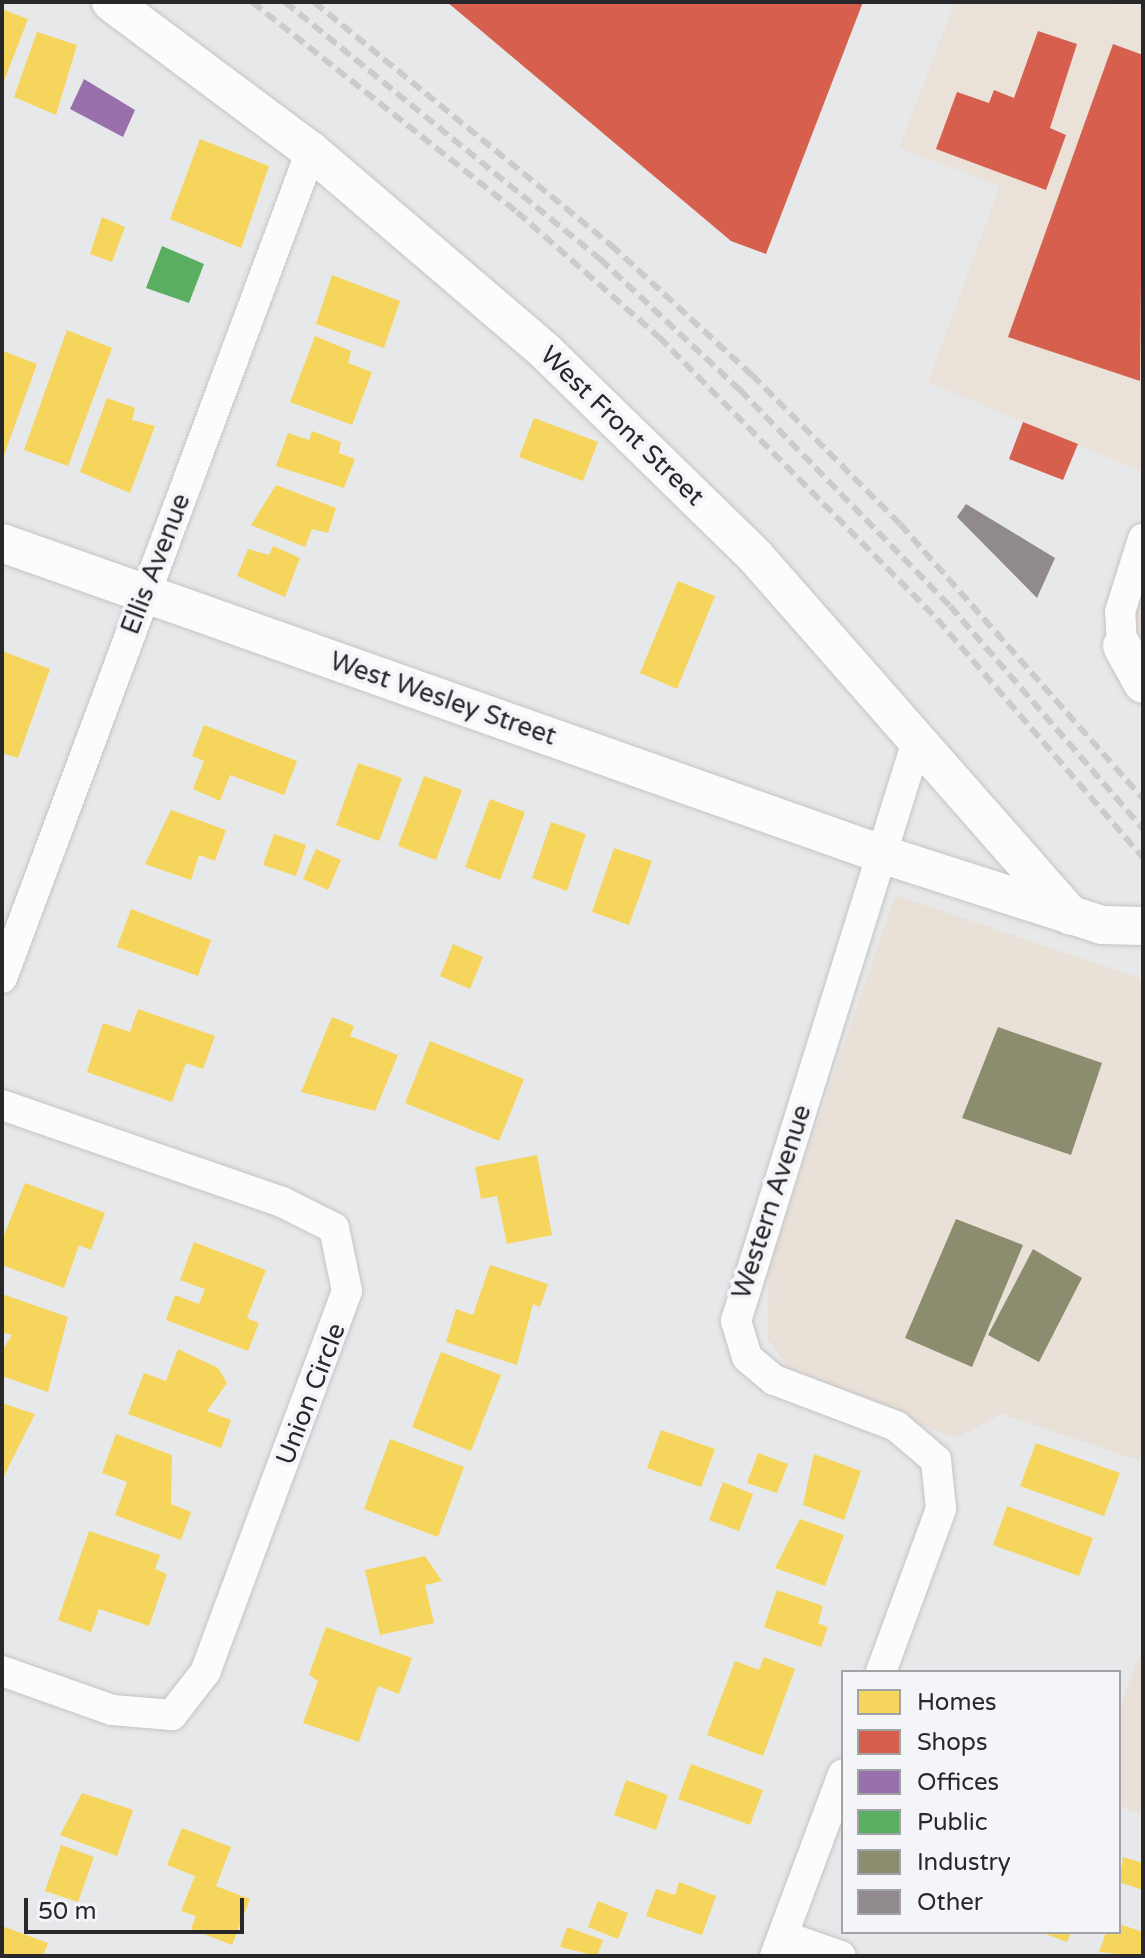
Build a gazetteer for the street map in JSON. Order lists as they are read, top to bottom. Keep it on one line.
{"streets":{"street":["West Front Street","Ellis Avenue","West Wesley Street","Western Avenue","Union Circle"]},"crossings":[["West Front Street","Ellis Avenue"],["West Front Street","West Wesley Street"],["Ellis Avenue","West Wesley Street"],["West Wesley Street","Western Avenue"]],"legend":["Homes","Shops","Offices","Public","Industry","Other"],"scale_bar":"50 m"}
